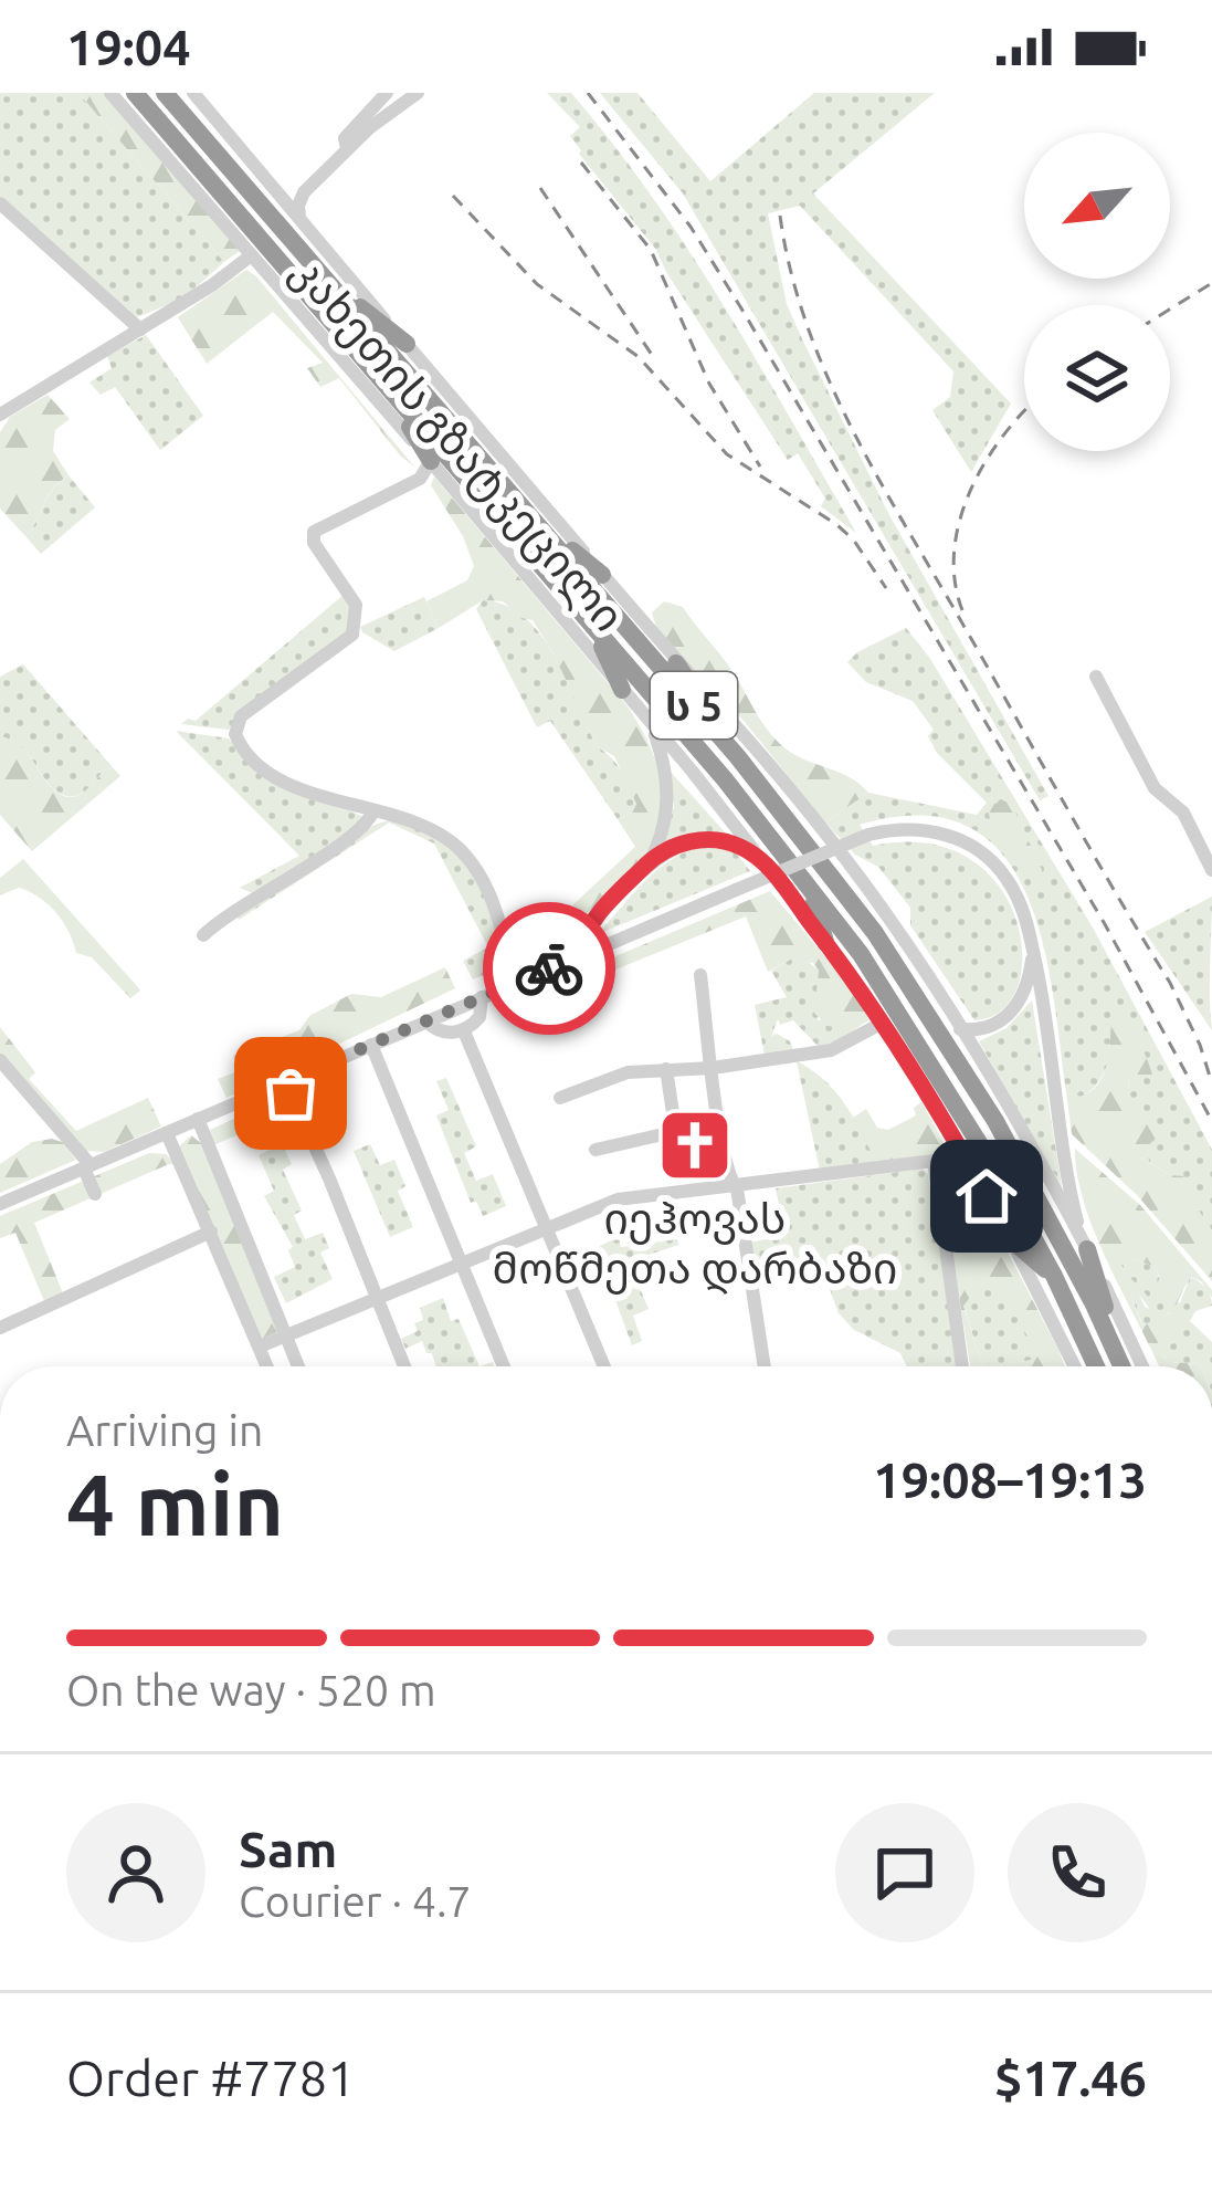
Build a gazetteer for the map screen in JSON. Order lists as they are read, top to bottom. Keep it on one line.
{"streets":{"highway":["კახეთის გზატკეცილი","ს 5"]},"places":{"church":["იეჰოვას მოწმეთა დარბაზი"]},"north":"bottom left","page":{"status":"19:04","heading":["4 min","Arriving in","19:08–19:13"],"panel":["Sam","Courier · 4.7","Order #7781","$17.46"],"bar":"On the way · 520 m"}}
